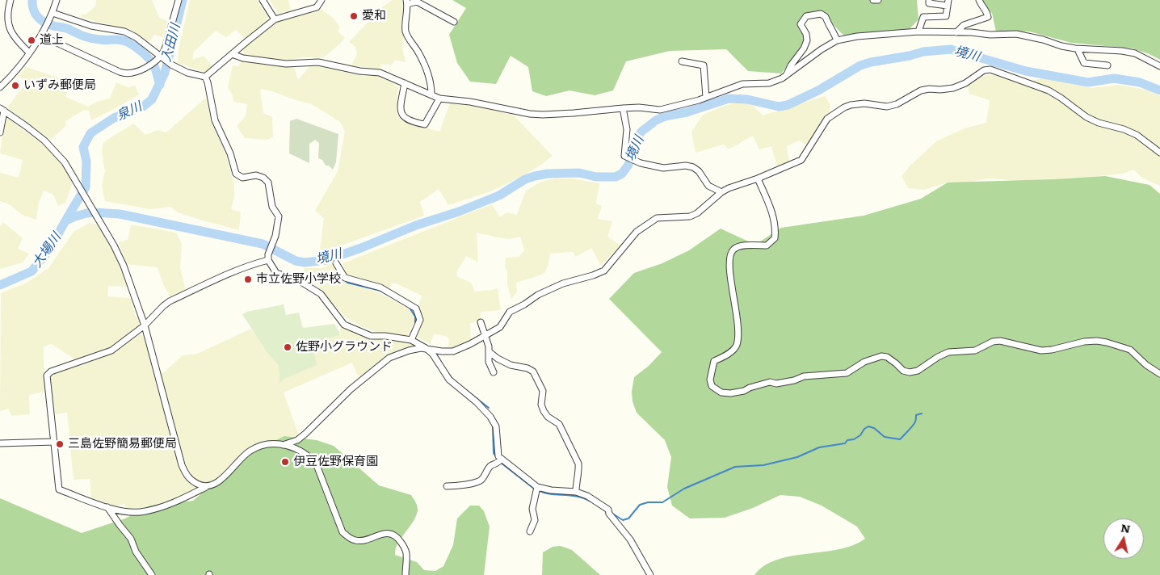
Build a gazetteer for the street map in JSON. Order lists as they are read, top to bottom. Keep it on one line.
{"water":["入田川","境川","泉川","大場川"],"places":["愛和","道上","いずみ郵便局","市立佐野小学校","佐野小グラウンド","三島佐野簡易郵便局","伊豆佐野保育園"],"north":"top"}
